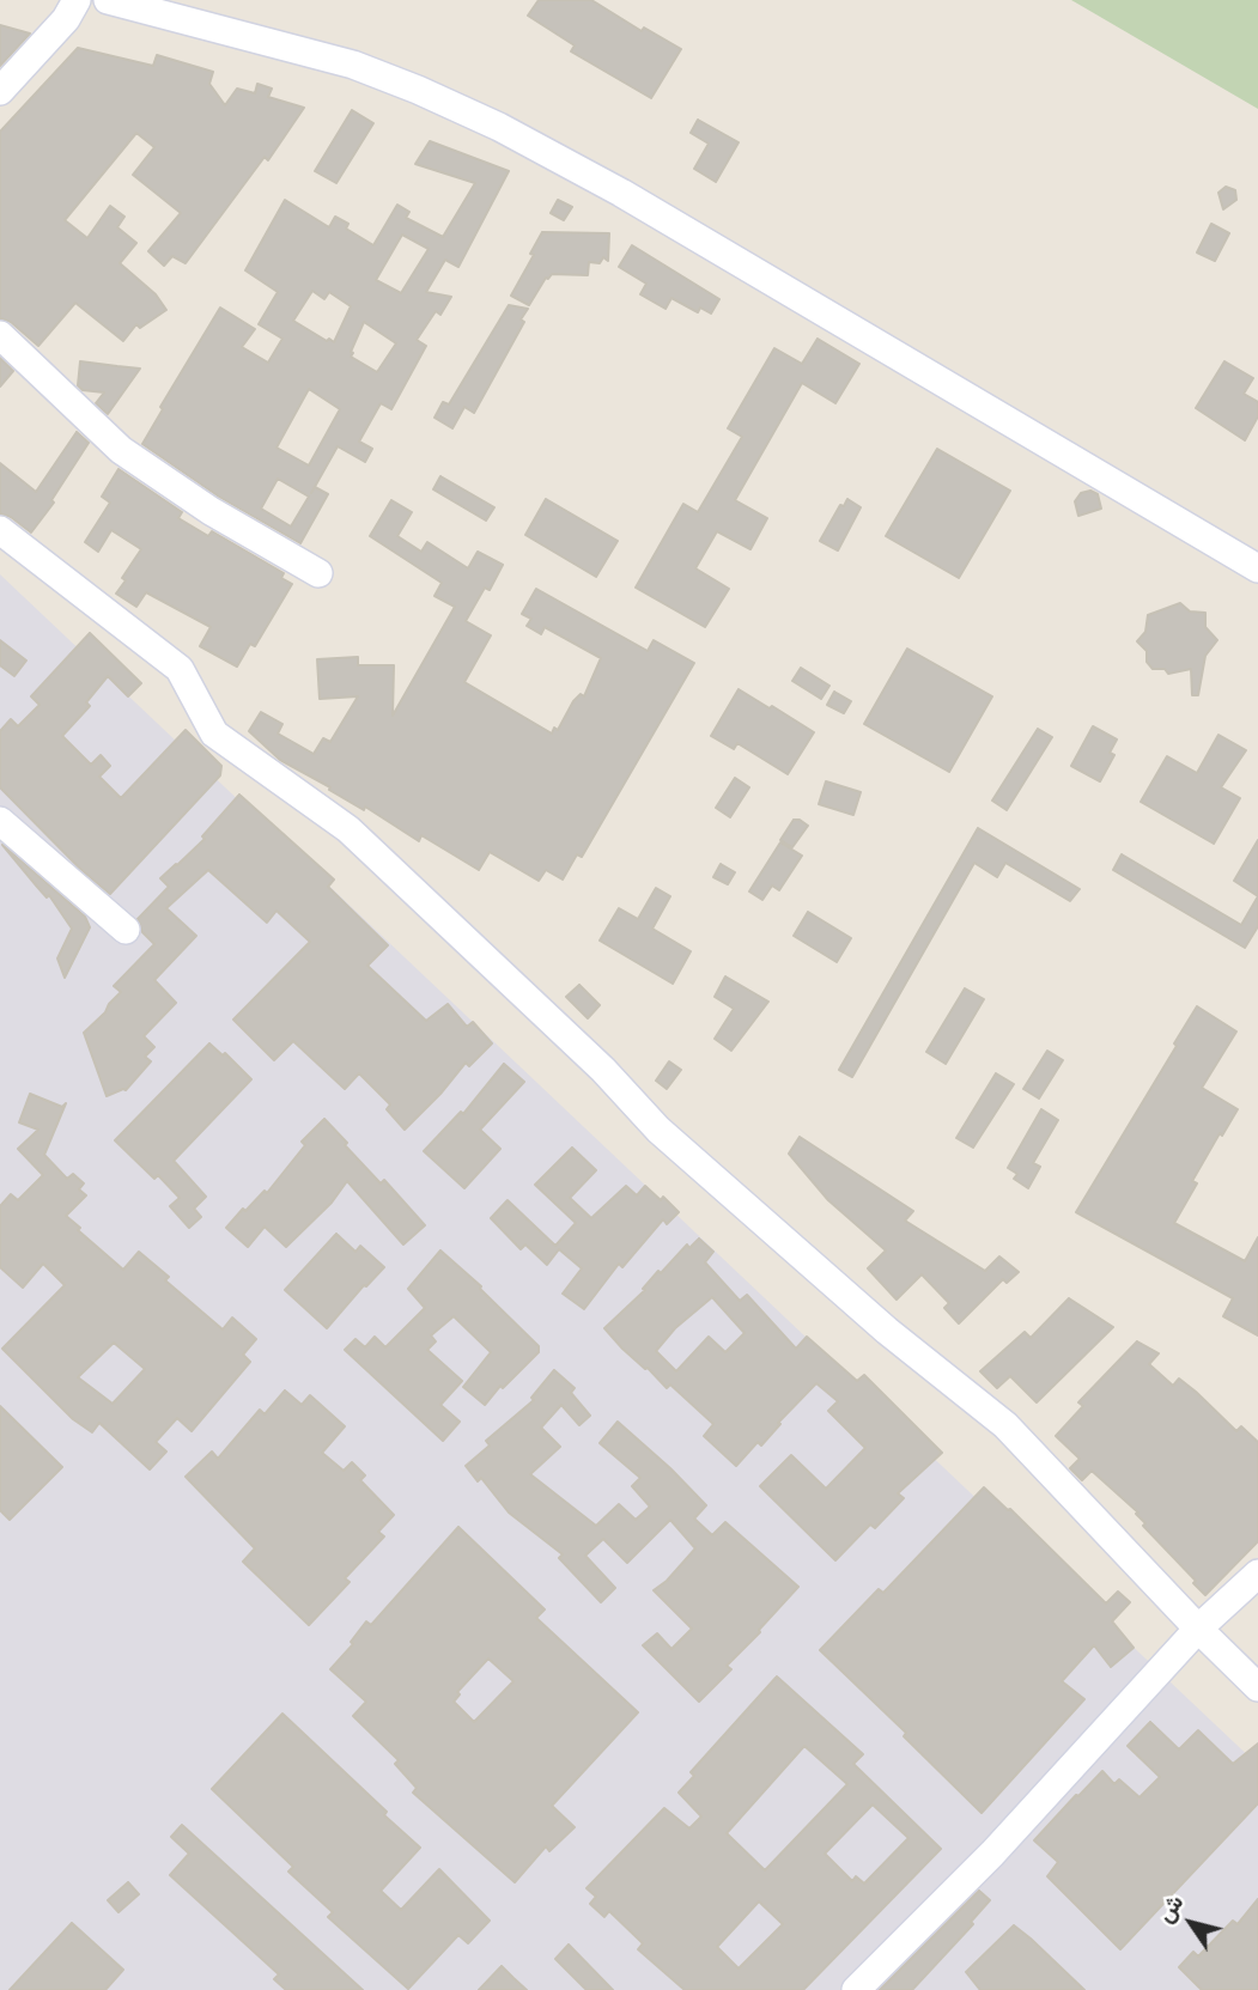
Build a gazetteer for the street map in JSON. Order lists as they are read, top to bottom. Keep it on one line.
{"north":"top left"}
